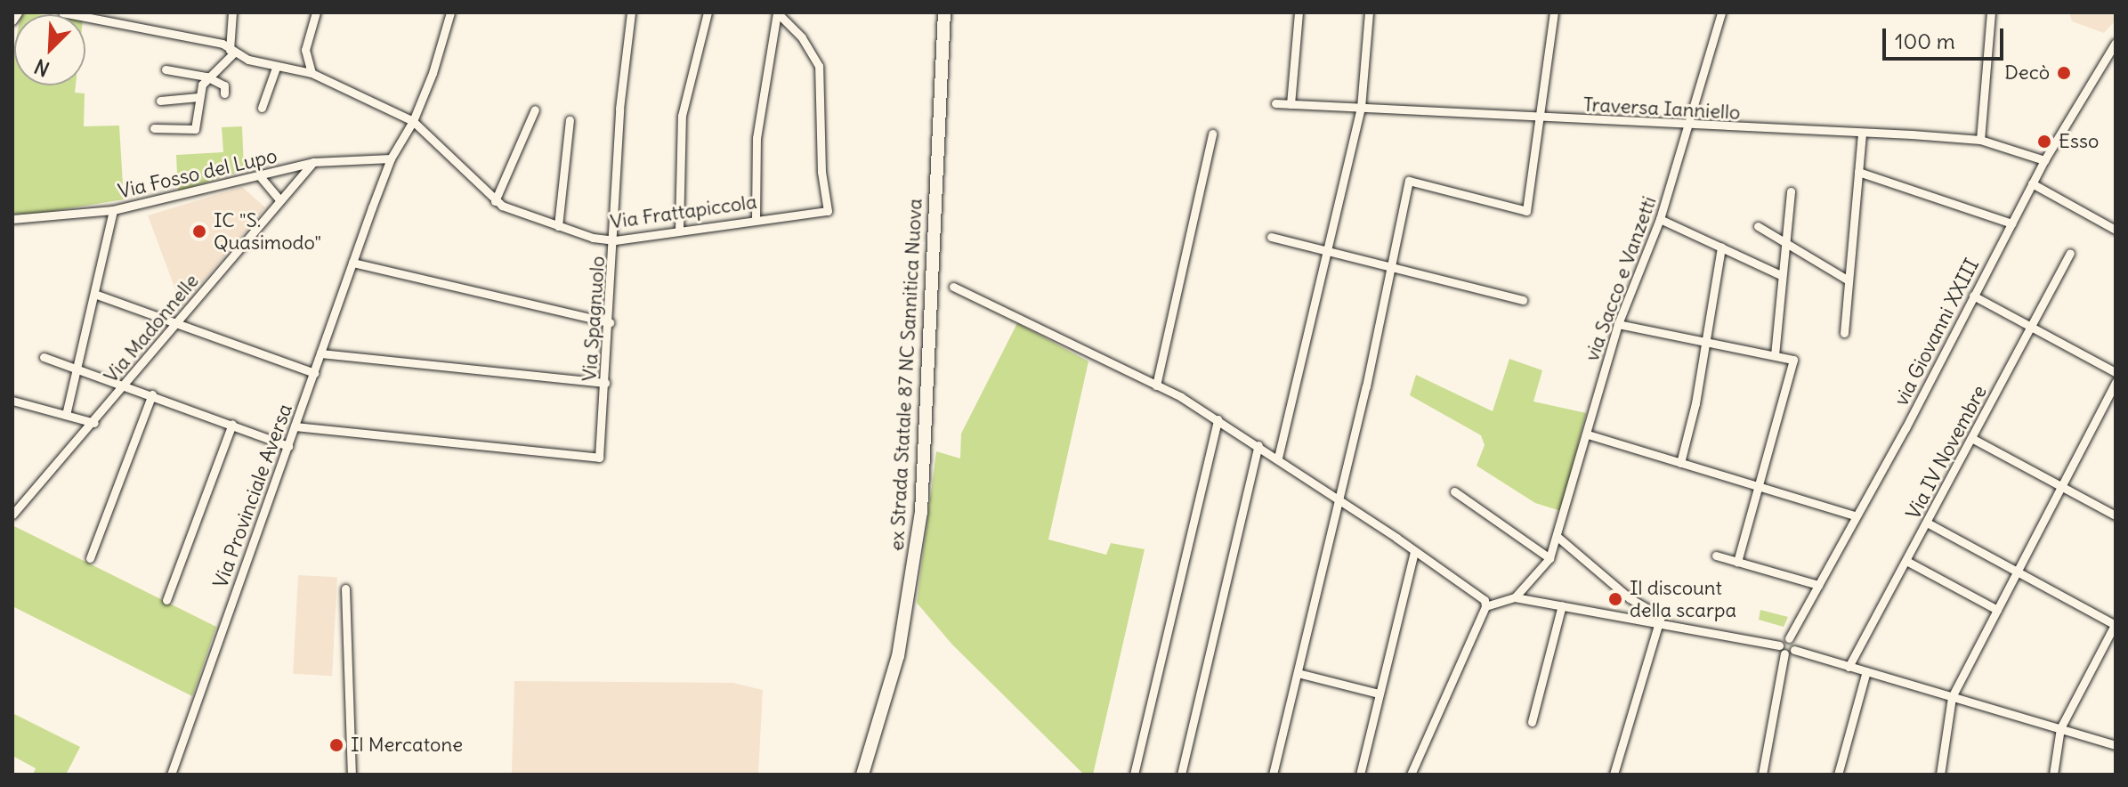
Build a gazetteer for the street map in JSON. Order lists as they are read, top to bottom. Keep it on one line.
{"streets":{"highway":["ex Strada Statale 87 NC Sannitica Nuova"],"street":["Traversa Ianniello","Via Fosso del Lupo","Via Frattapiccola","via Sacco e Vanzetti","Via Spagnuolo","Via Madonnelle","via Giovanni XXIII","Via IV Novembre","Via Provinciale Aversa"]},"crossings":[["Traversa Ianniello","via Sacco e Vanzetti"],["Traversa Ianniello","via Giovanni XXIII"],["Via Fosso del Lupo","Via Madonnelle"],["Via Fosso del Lupo","Via Provinciale Aversa"],["Via Frattapiccola","Via Spagnuolo"],["Via Frattapiccola","Via Provinciale Aversa"],["Via Spagnuolo","Via Provinciale Aversa"]],"places":["Decò","Esso","IC \"S. Quasimodo\"","Il discount della scarpa","Il Mercatone"],"scale_bar":"100 m","north":"bottom left"}
